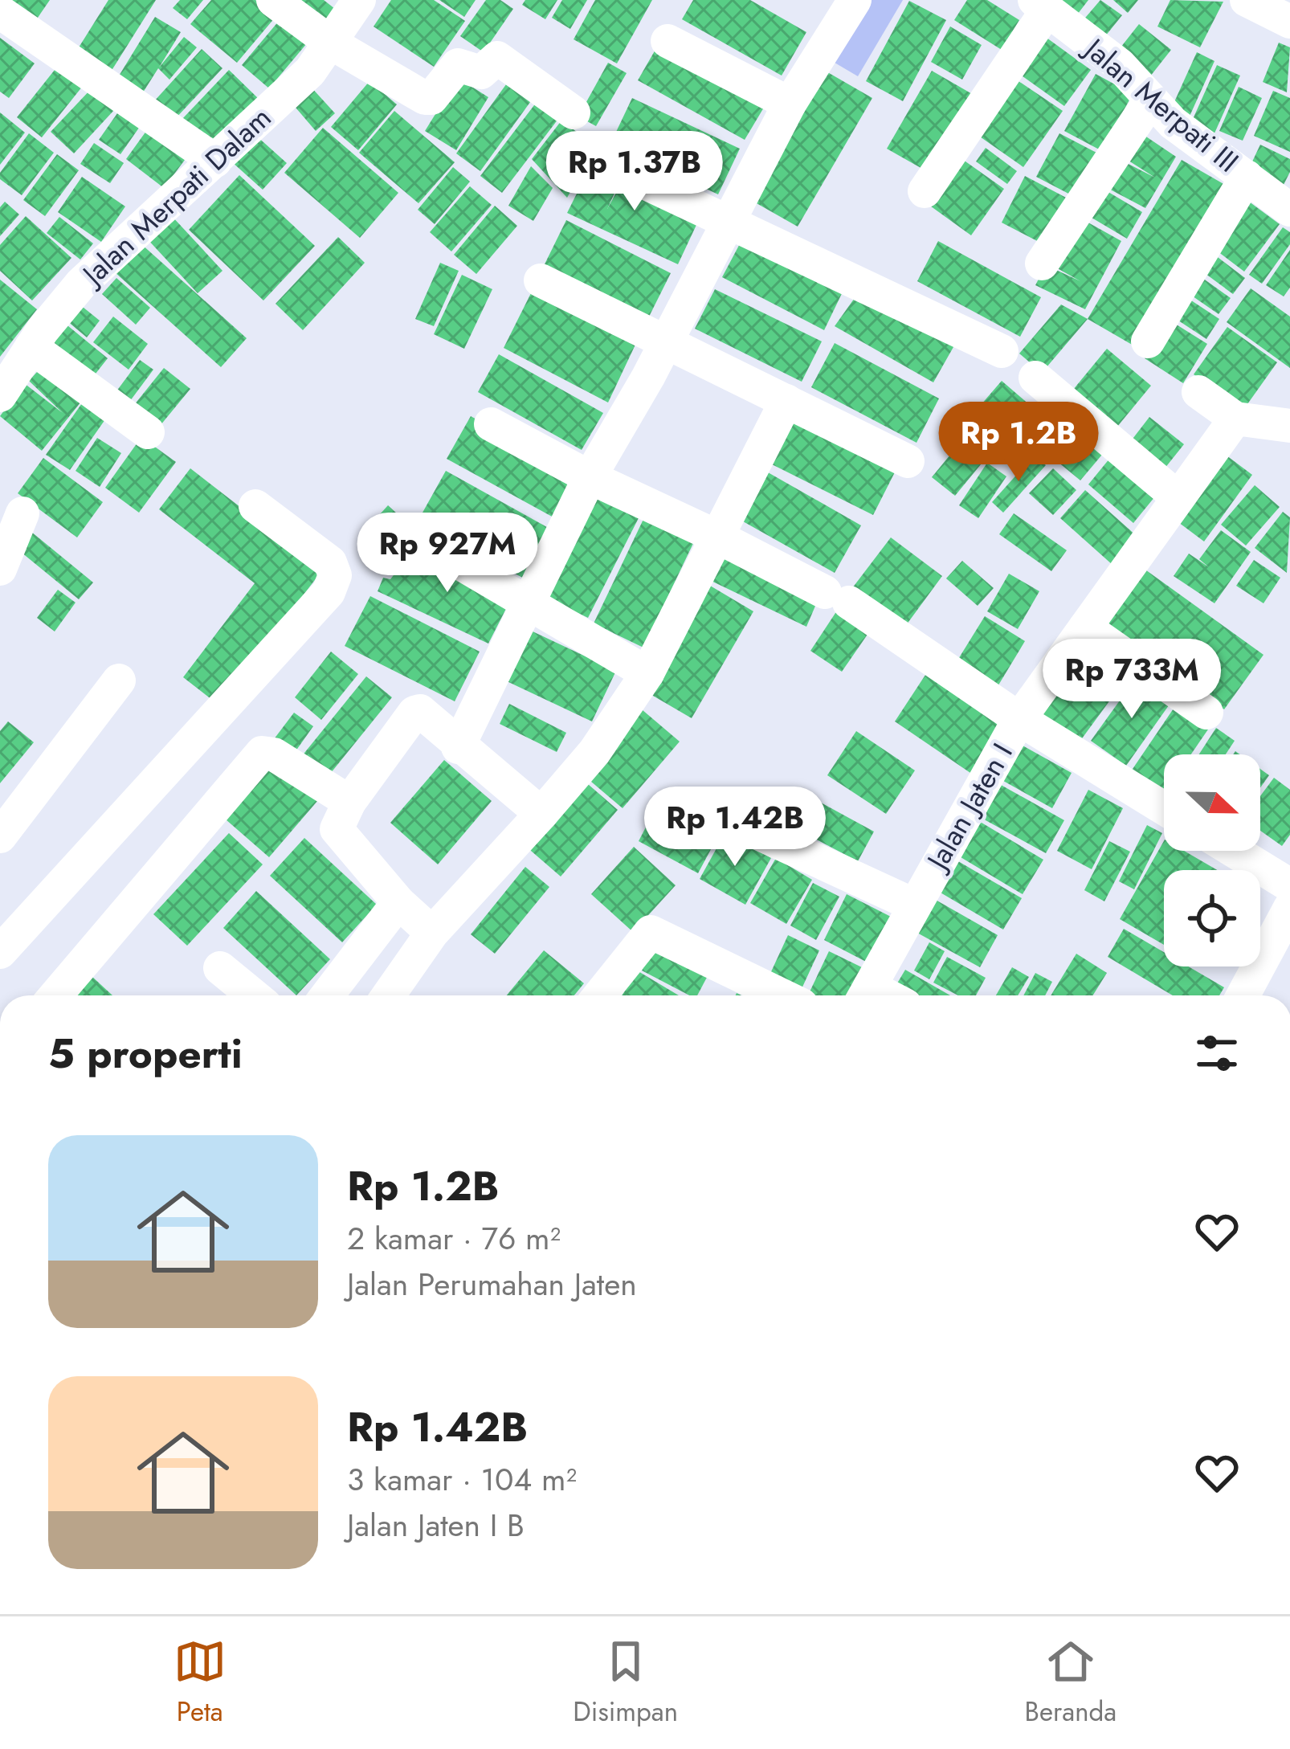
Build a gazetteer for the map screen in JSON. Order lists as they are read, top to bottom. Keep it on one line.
{"streets":{"street":["Jalan Merpati III","Jalan Merpati Dalam","Jalan Jaten I"]},"north":"right","page":{"price":["Rp 1.37B","Rp 1.2B","Rp 927M","Rp 733M","Rp 1.42B"],"heading":"5 properti","list":[{"name":"Rp 1.2B","note":"2 kamar · 76 m² · Jalan Perumahan Jaten"},{"name":"Rp 1.42B","note":"3 kamar · 104 m² · Jalan Jaten I B"}],"tabs":["Peta","Disimpan","Beranda"]}}
